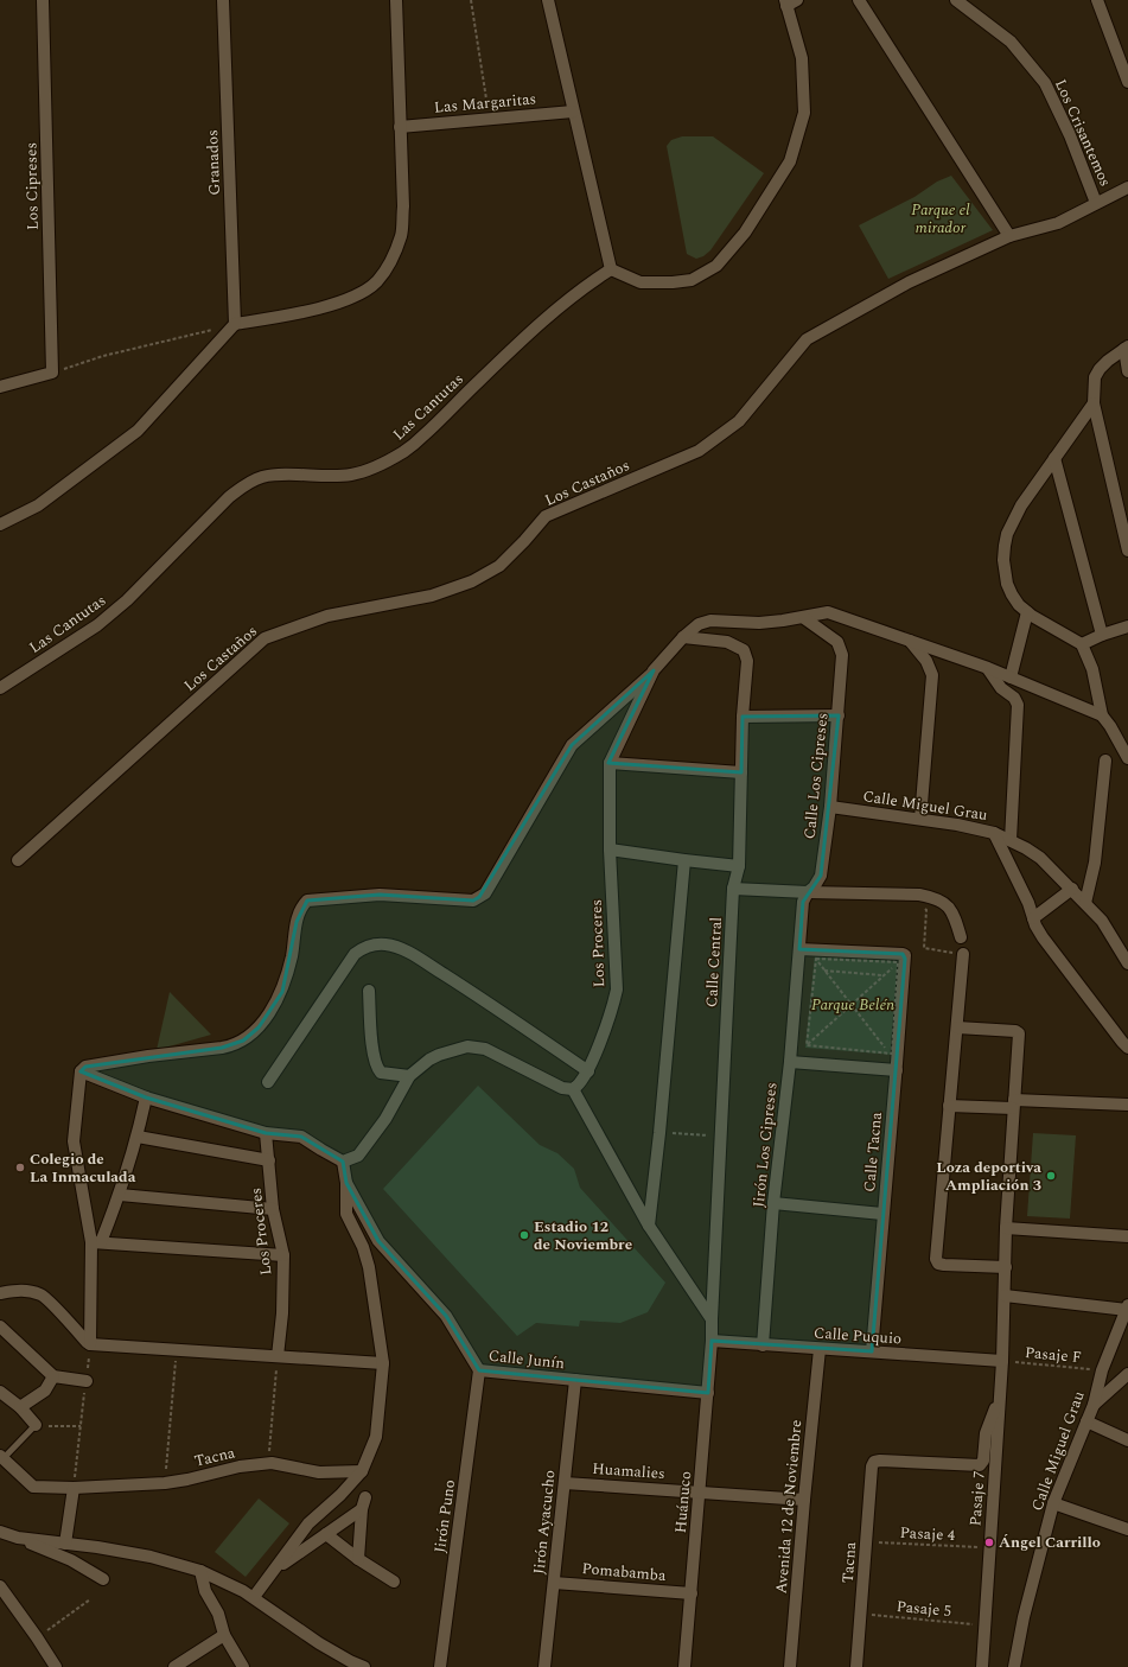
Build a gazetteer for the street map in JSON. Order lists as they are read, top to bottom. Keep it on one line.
{"streets":{"street":["Las Margaritas","Los Crisantemos","Granados","Los Cipreses","Las Cantutas","Los Castaños","Calle Los Cipreses","Calle Miguel Grau","Los Proceres","Calle Central","Jirón Los Cipreses","Calle Tacna","Calle Puquio","Calle Junín","Tacna","Huamalies","Pasaje 7","Huánuco","Avenida 12 de Noviembre","Jirón Puno","Jirón Ayacucho","Pomabamba"],"path":["Pasaje F","Pasaje 4","Pasaje 5"]},"crossings":[["Los Crisantemos","Los Castaños"],["Calle Los Cipreses","Calle Miguel Grau"],["Calle Los Cipreses","Los Proceres"],["Calle Los Cipreses","Jirón Los Cipreses"],["Calle Miguel Grau","Pasaje F"],["Los Proceres","Calle Central"],["Calle Central","Calle Puquio"],["Calle Central","Huánuco"],["Jirón Los Cipreses","Calle Puquio"],["Calle Tacna","Calle Puquio"],["Calle Puquio","Pasaje F"],["Calle Puquio","Pasaje 7"],["Calle Puquio","Huánuco"],["Calle Puquio","Avenida 12 de Noviembre"],["Pasaje F","Pasaje 7"],["Calle Junín","Huánuco"],["Calle Junín","Jirón Puno"],["Calle Junín","Jirón Ayacucho"],["Tacna","Pasaje 7"],["Tacna","Pasaje 4"],["Tacna","Pasaje 5"],["Huamalies","Huánuco"],["Huamalies","Avenida 12 de Noviembre"],["Huamalies","Jirón Ayacucho"],["Pasaje 7","Pasaje 4"],["Pasaje 7","Pasaje 5"],["Huánuco","Pomabamba"],["Jirón Ayacucho","Pomabamba"]],"parks":["Parque el mirador","Parque Belén"],"places":["Colegio de La Inmaculada","Loza deportiva Ampliación 3","Estadio 12 de Noviembre","Ángel Carrillo"]}
